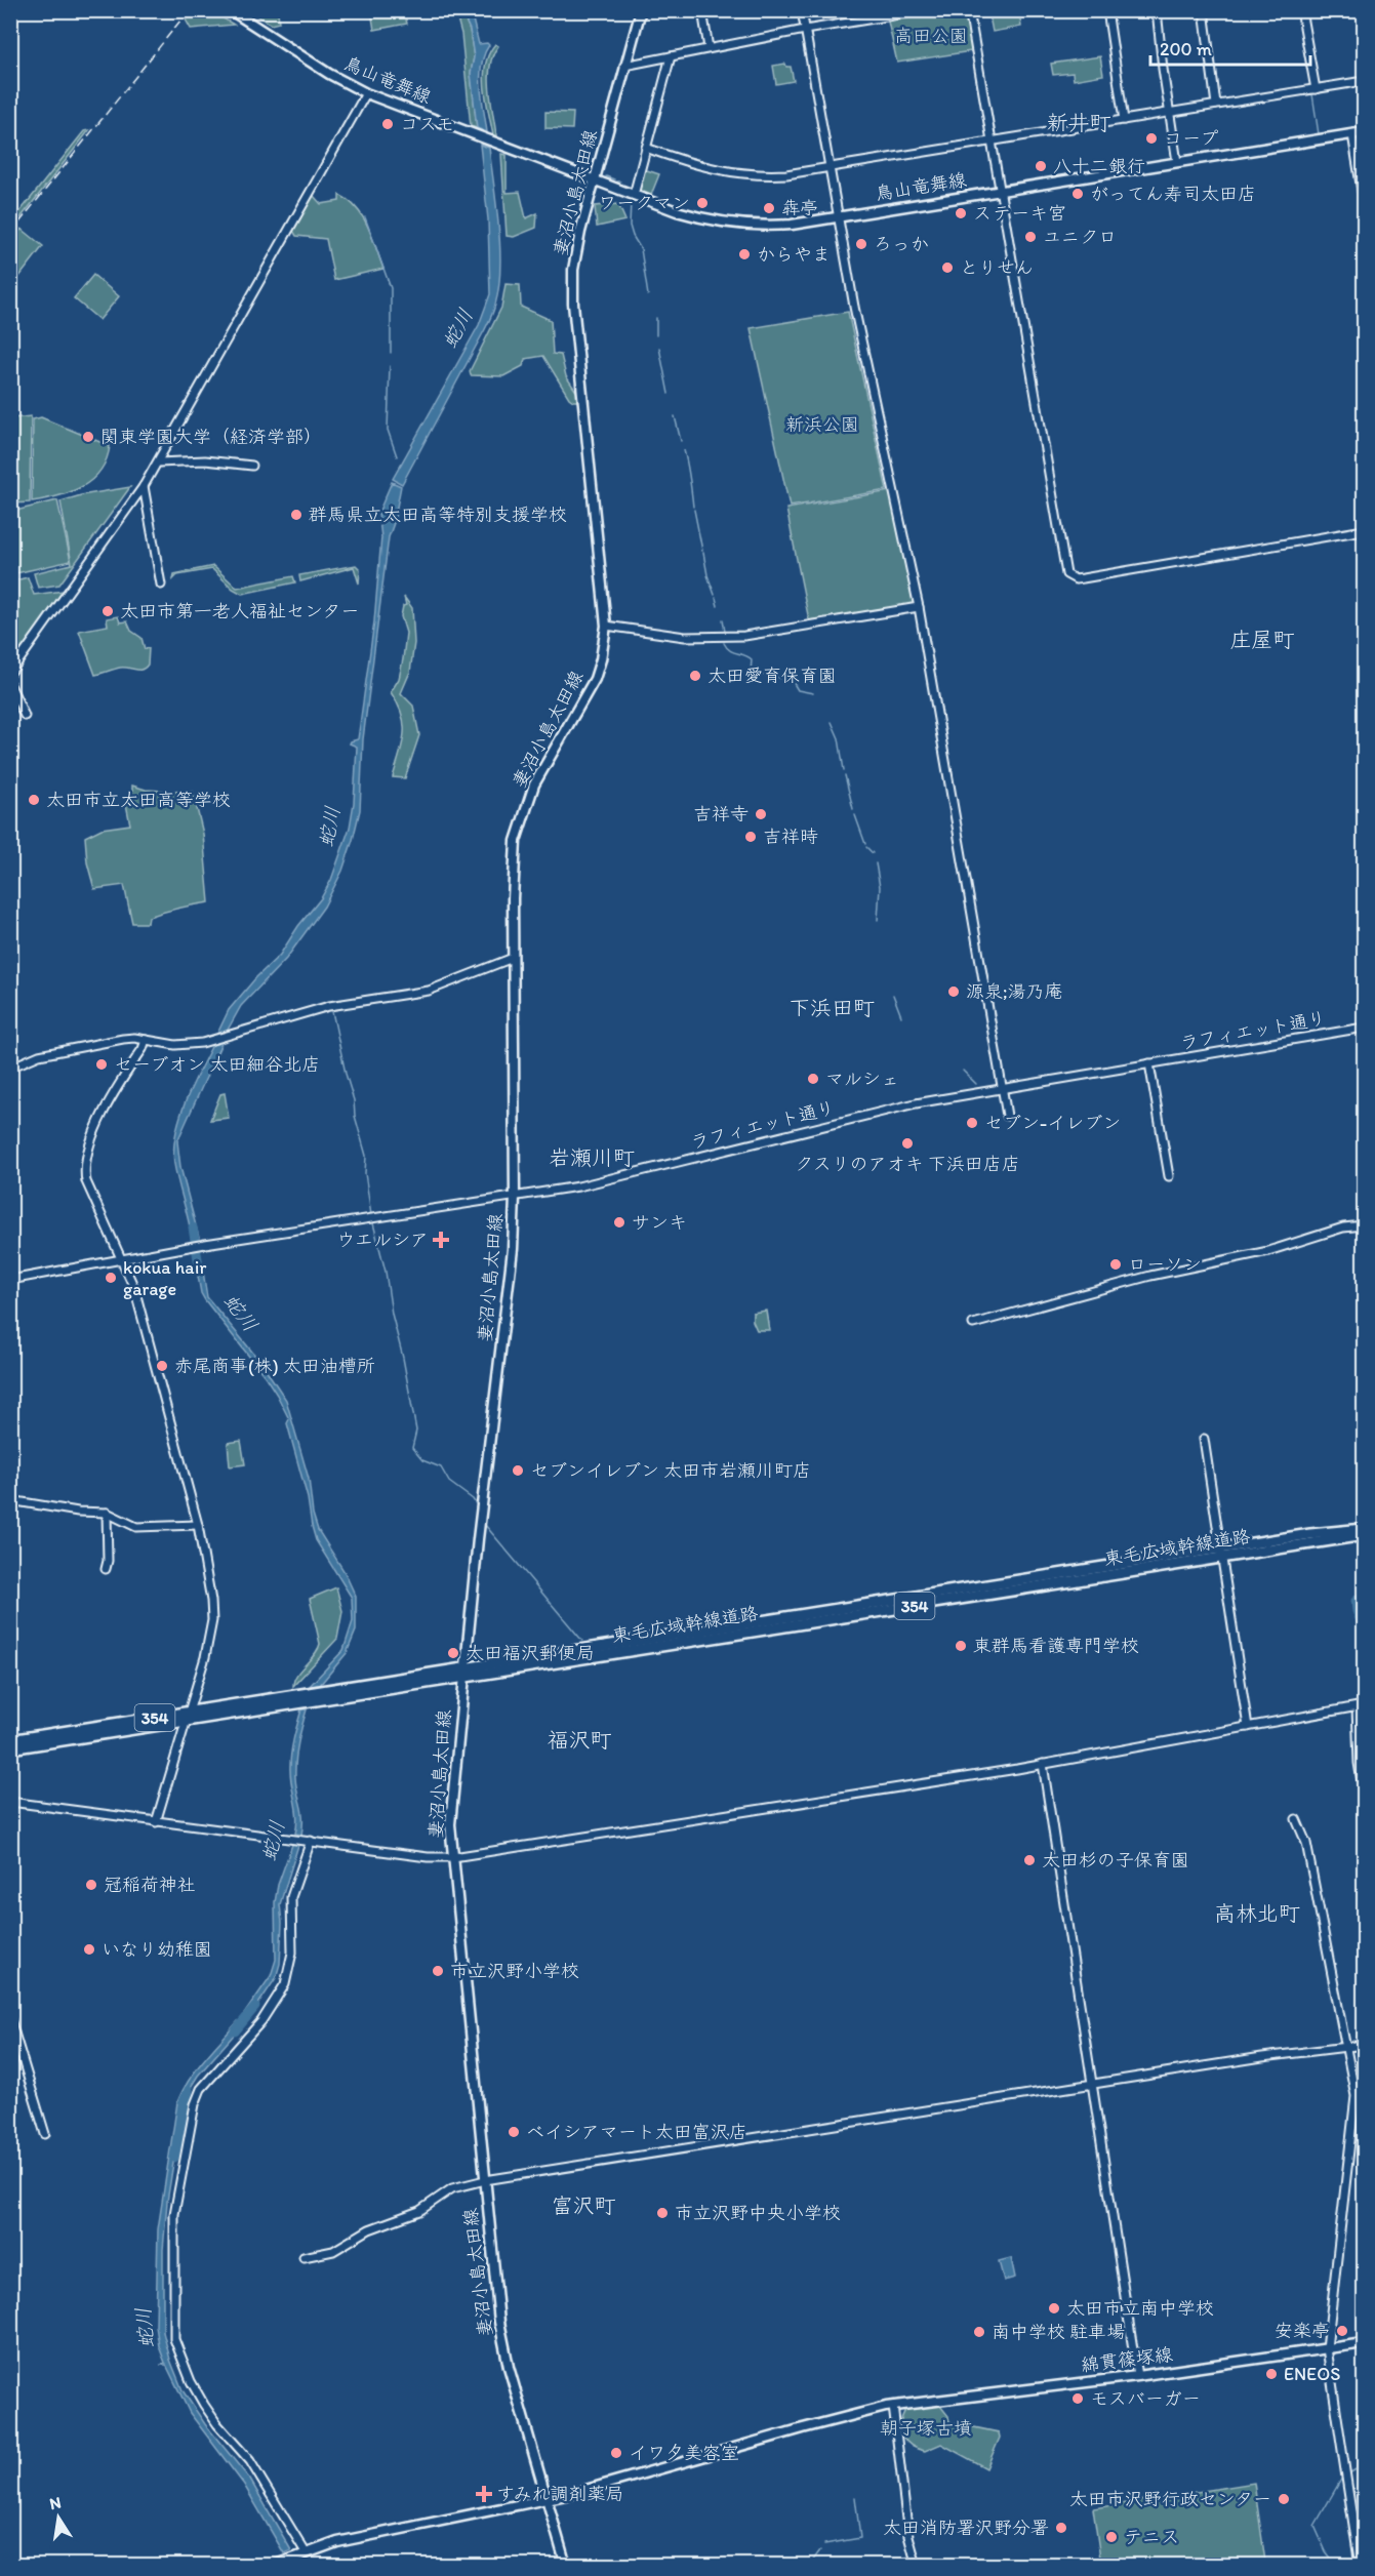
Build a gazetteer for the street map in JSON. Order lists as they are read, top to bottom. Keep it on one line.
{"streets":{"highway":["東毛広域幹線道路","354"],"main road":["鳥山竜舞線","妻沼小島太田線","綿貫篠塚線"],"street":["ラフィエット通り"]},"crossings":[["鳥山竜舞線","妻沼小島太田線"],["妻沼小島太田線","ラフィエット通り"],["妻沼小島太田線","東毛広域幹線道路"],["妻沼小島太田線","綿貫篠塚線"]],"districts":["新井町","庄屋町","下浜田町","岩瀬川町","福沢町","高林北町","富沢町"],"water":["蛇川"],"parks":["高田公園","新浜公園","朝子塚古墳"],"places":{"other":["コスモ","コープ","八十二銀行","がってん寿司太田店","ワークマン","犇亭","ステーキ宮","ユニクロ","ろっか","からやま","とりせん","関東学園大学（経済学部）","群馬県立太田高等特別支援学校","太田市第一老人福祉センター","太田愛育保育園","太田市立太田高等学校","吉祥寺","吉祥時","源泉;湯乃庵","セーブオン 太田細谷北店","マルシェ","セブン-イレブン","クスリのアオキ 下浜田店店","サンキ","ローソン","kokua hair garage","赤尾商事(株) 太田油槽所","セブンイレブン 太田市岩瀬川町店","東群馬看護専門学校","太田福沢郵便局","太田杉の子保育園","冠稲荷神社","いなり幼稚園","市立沢野小学校","ベイシアマート太田富沢店","市立沢野中央小学校","太田市立南中学校","安楽亭","南中学校 駐車場","ENEOS","モスバーガー","イワ夕美容室","太田市沢野行政センター","太田消防署沢野分署","テニス"],"health":["ウエルシア","すみれ調剤薬局"]},"scale_bar":"200 m","north":"top"}
